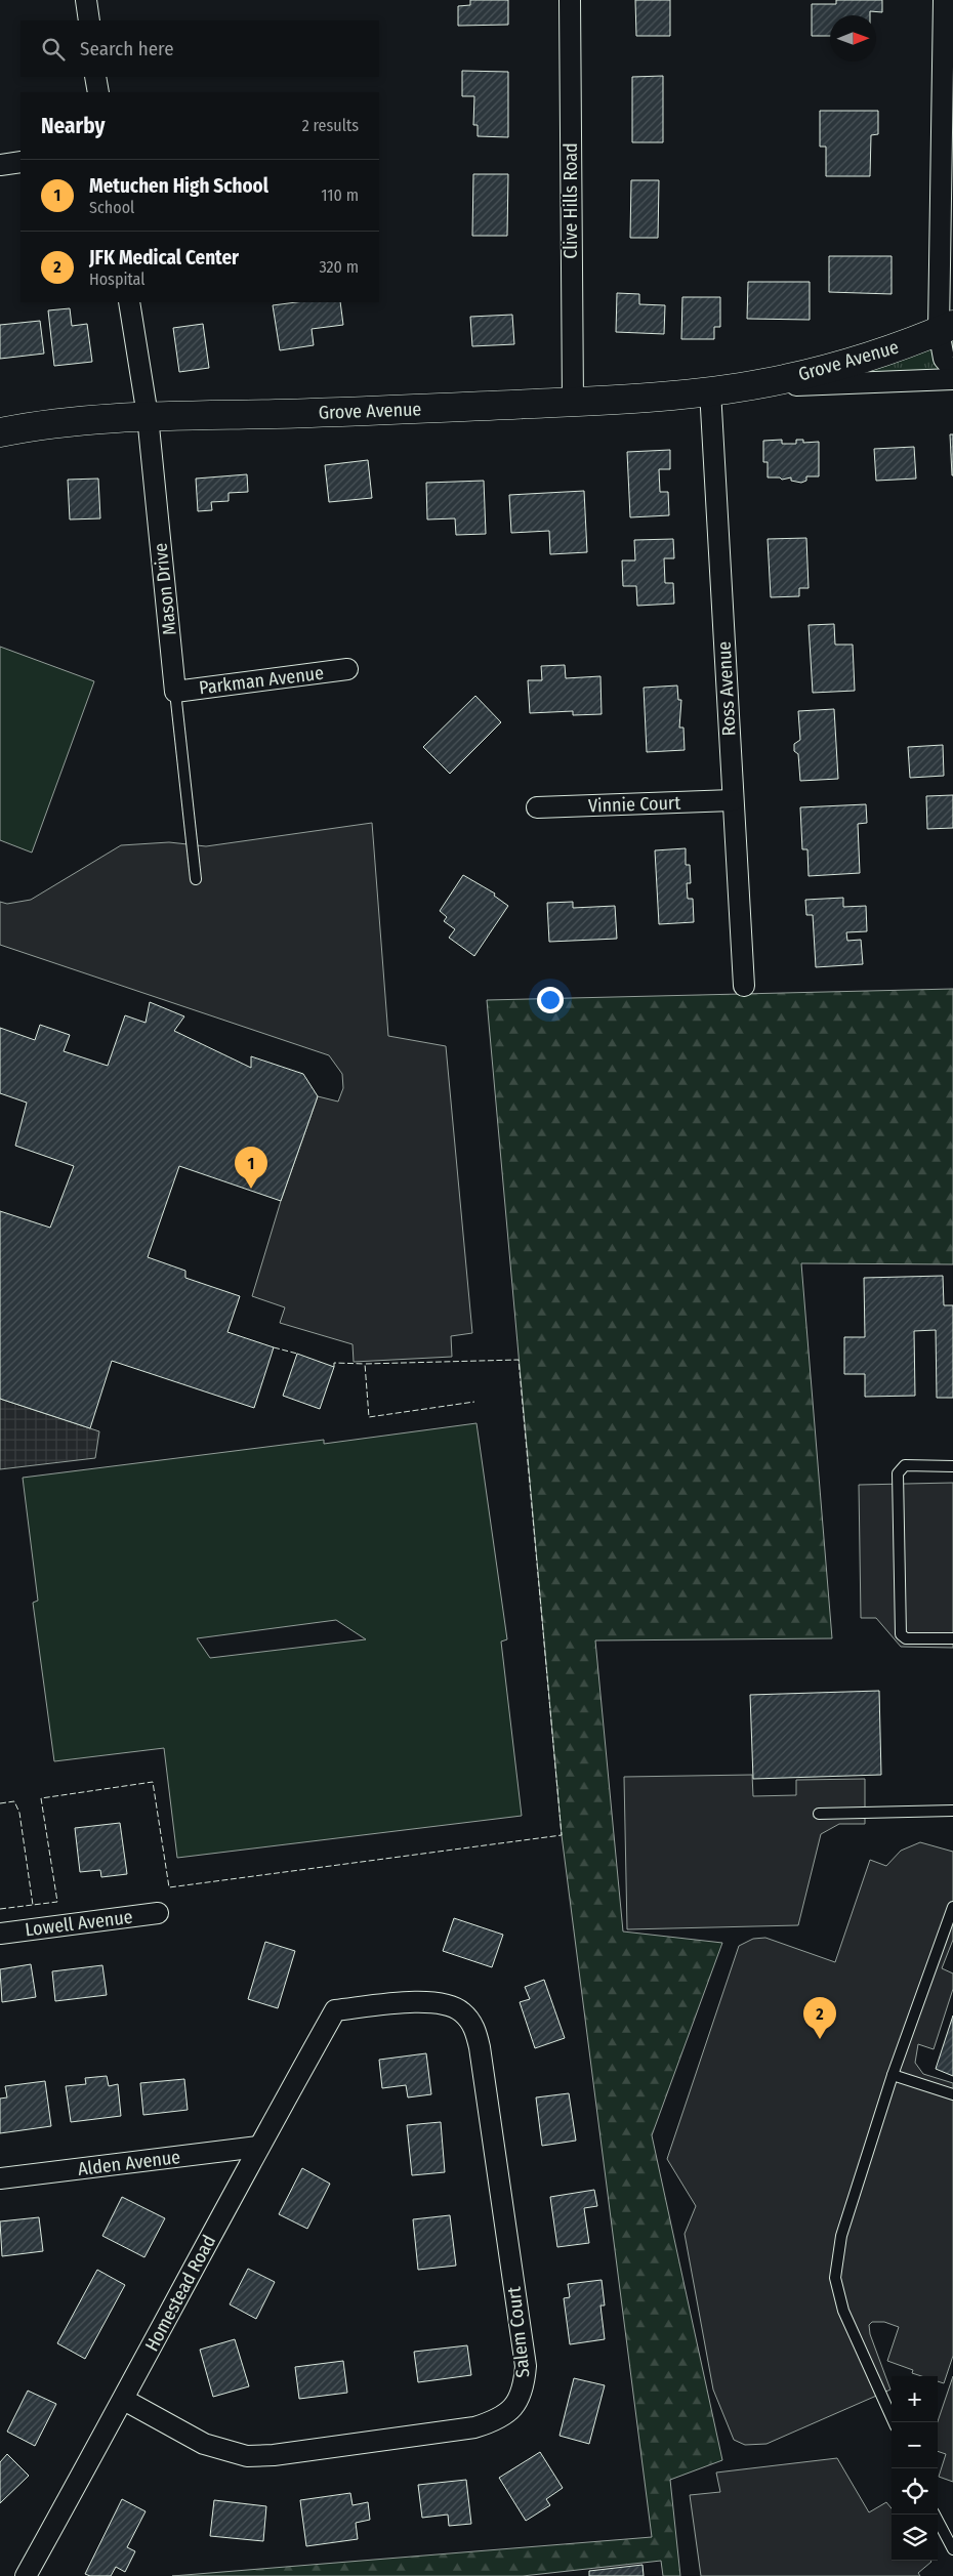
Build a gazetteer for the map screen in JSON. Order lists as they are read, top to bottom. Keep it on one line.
{"streets":{"street":["Clive Hills Road","Grove Avenue","Mason Drive","Parkman Avenue","Ross Avenue","Vinnie Court","Lowell Avenue","Alden Avenue","Homestead Road","Salem Court"]},"crossings":[["Clive Hills Road","Grove Avenue"],["Grove Avenue","Mason Drive"],["Grove Avenue","Ross Avenue"],["Mason Drive","Parkman Avenue"],["Ross Avenue","Vinnie Court"],["Alden Avenue","Homestead Road"],["Homestead Road","Salem Court"]],"north":"right","page":{"search":"Search here","heading":["Nearby","2 results"],"list":[{"mark":"1","name":"Metuchen High School","note":"School","value":"110 m"},{"mark":"2","name":"JFK Medical Center","note":"Hospital","value":"320 m"}],"pins":["1","2"],"map_buttons":["+","−"]}}
